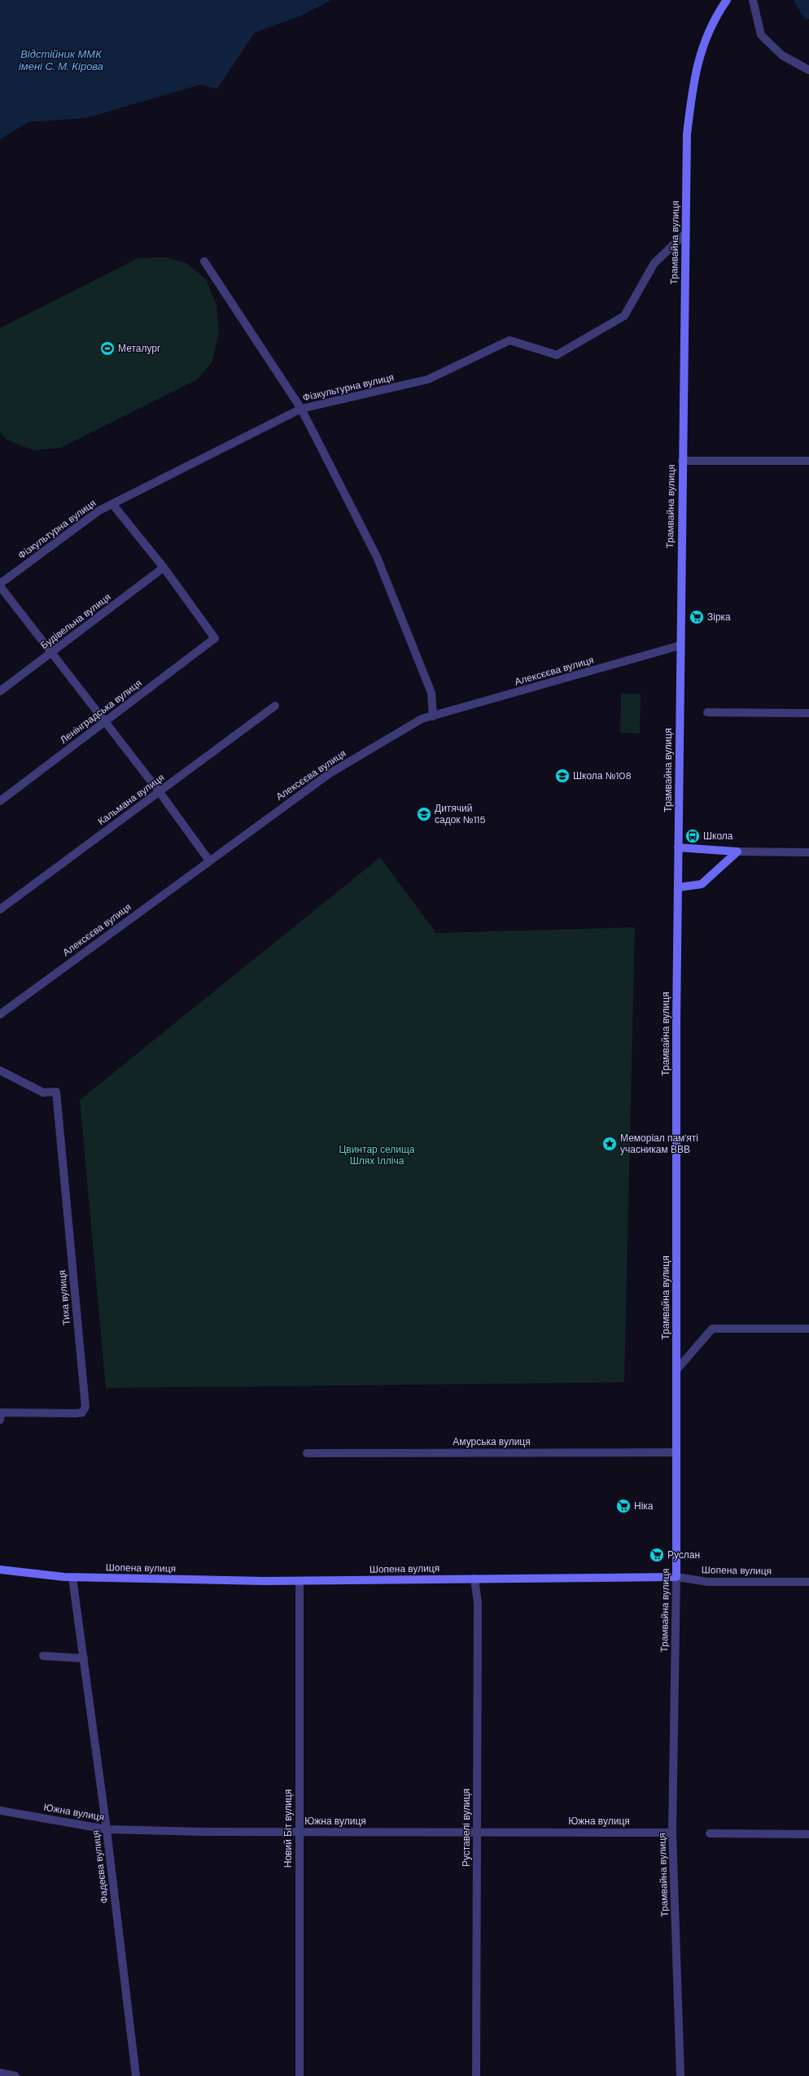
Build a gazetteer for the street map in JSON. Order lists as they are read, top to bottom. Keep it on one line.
{"streets":{"street":["Трамвайна вулиця","Фiзкультурна вулиця","Будівельна вулиця","Алексєєва вулиця","Ленінградська вулиця","Кальмана вулиця","Тиха вулиця","Амурська вулиця","Шопена вулиця","Южна вулиця","Руставелі вулиця","Новий Біт вулиця","Фадеєва вулиця"]},"crossings":[["Трамвайна вулиця","Фiзкультурна вулиця"],["Трамвайна вулиця","Алексєєва вулиця"],["Трамвайна вулиця","Амурська вулиця"],["Трамвайна вулиця","Шопена вулиця"],["Трамвайна вулиця","Южна вулиця"],["Будівельна вулиця","Ленінградська вулиця"],["Шопена вулиця","Руставелі вулиця"],["Шопена вулиця","Новий Біт вулиця"],["Шопена вулиця","Фадеєва вулиця"],["Южна вулиця","Руставелі вулиця"],["Южна вулиця","Новий Біт вулиця"],["Южна вулиця","Фадеєва вулиця"]],"water":["Відстійник ММК імені С. М. Кірова"],"parks":["Цвинтар селища Шлях Ілліча"],"places":{"sports":["Металург"],"supermarket":["Зірка","Ніка","Руслан"],"school or university":["Школа №108","Дитячий садок №115"],"bus stop":["Школа"],"place":["Меморіал пам'яті учасникам ВВВ"]}}
